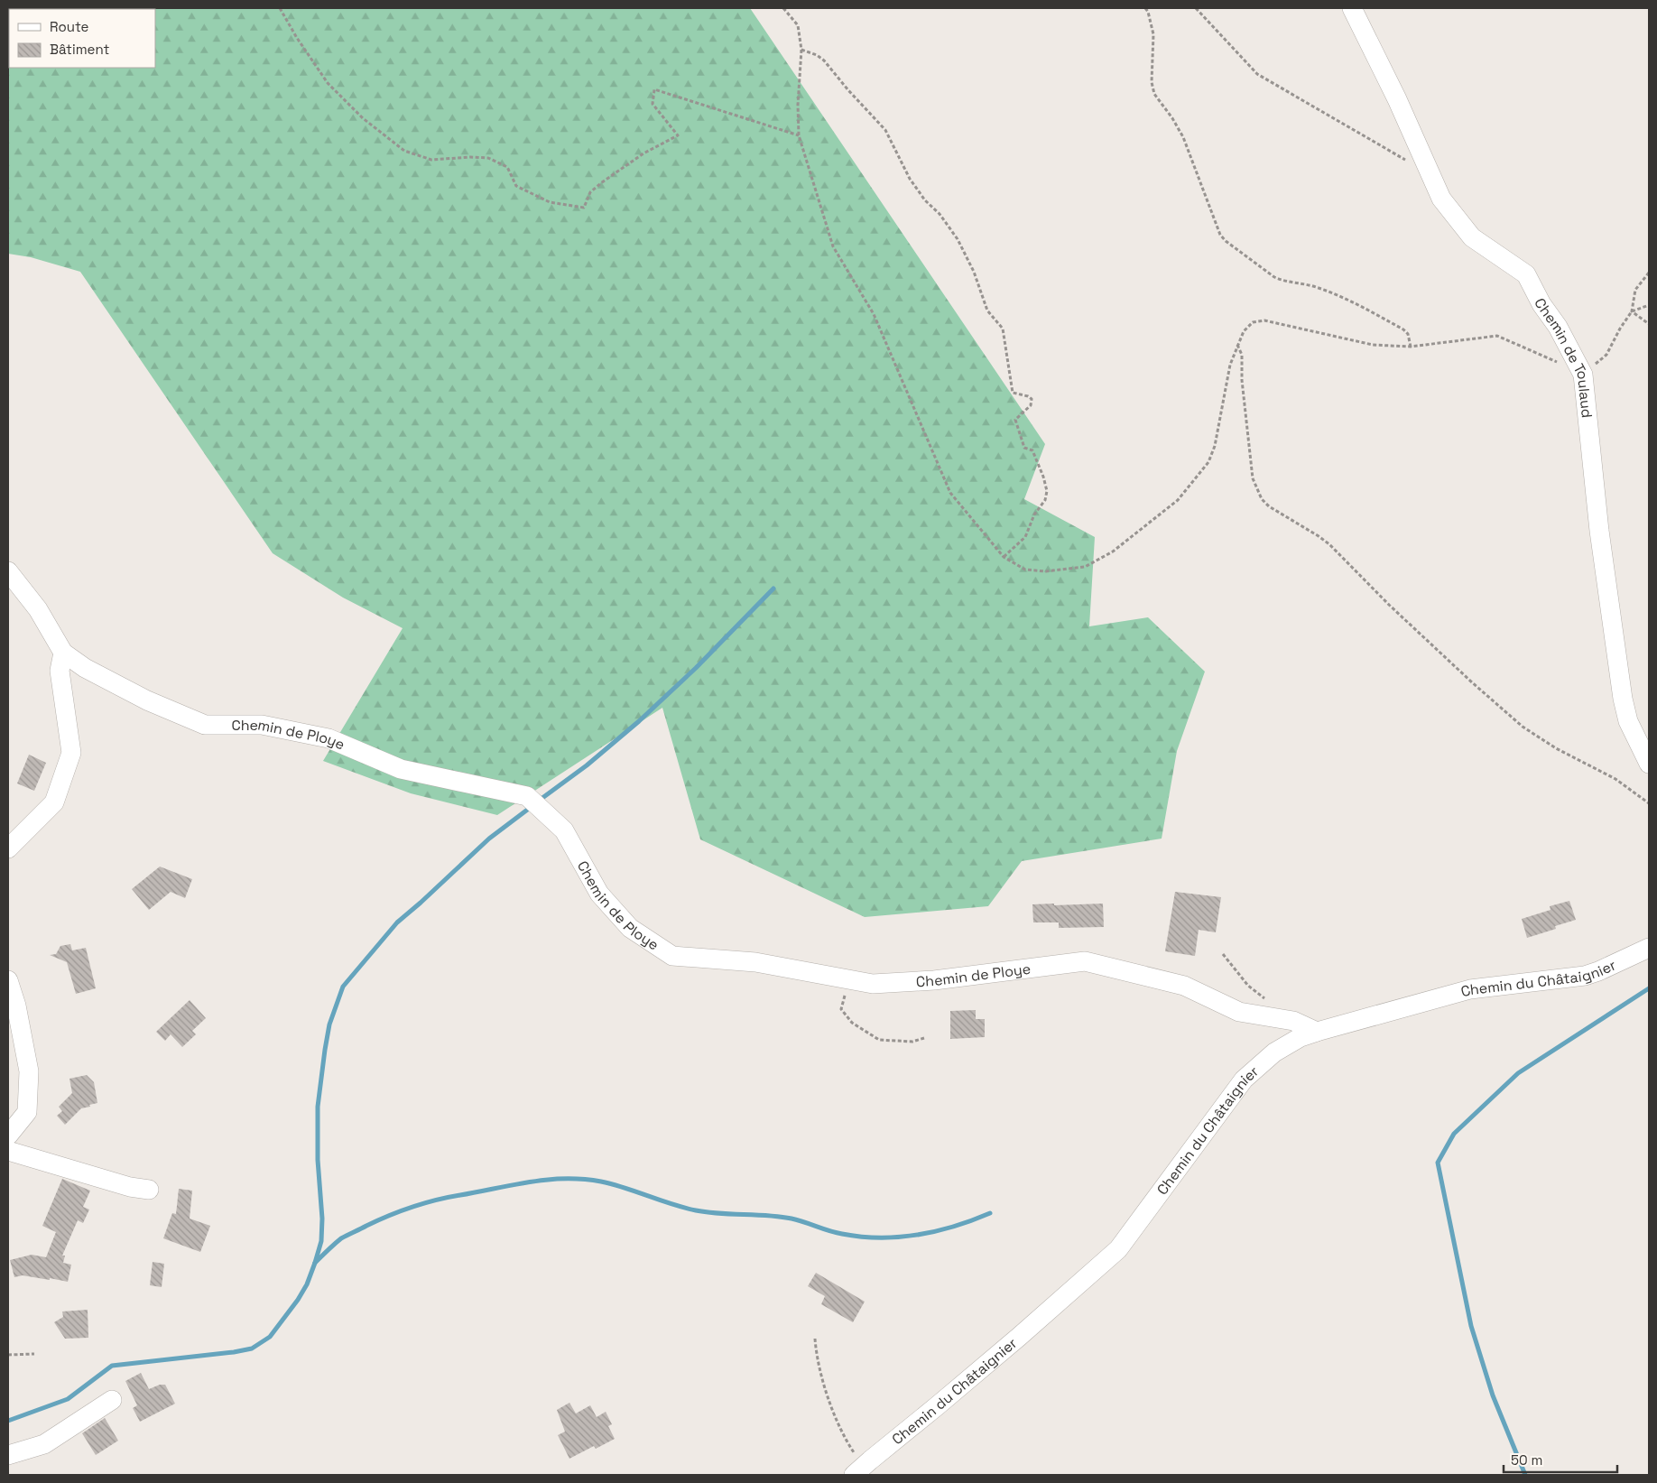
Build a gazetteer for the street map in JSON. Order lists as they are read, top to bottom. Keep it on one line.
{"streets":{"street":["Chemin de Toulaud","Chemin de Ploye","Chemin du Châtaignier"]},"crossings":[["Chemin de Ploye","Chemin du Châtaignier"]],"legend":["Route","Bâtiment"],"scale_bar":"50 m"}
